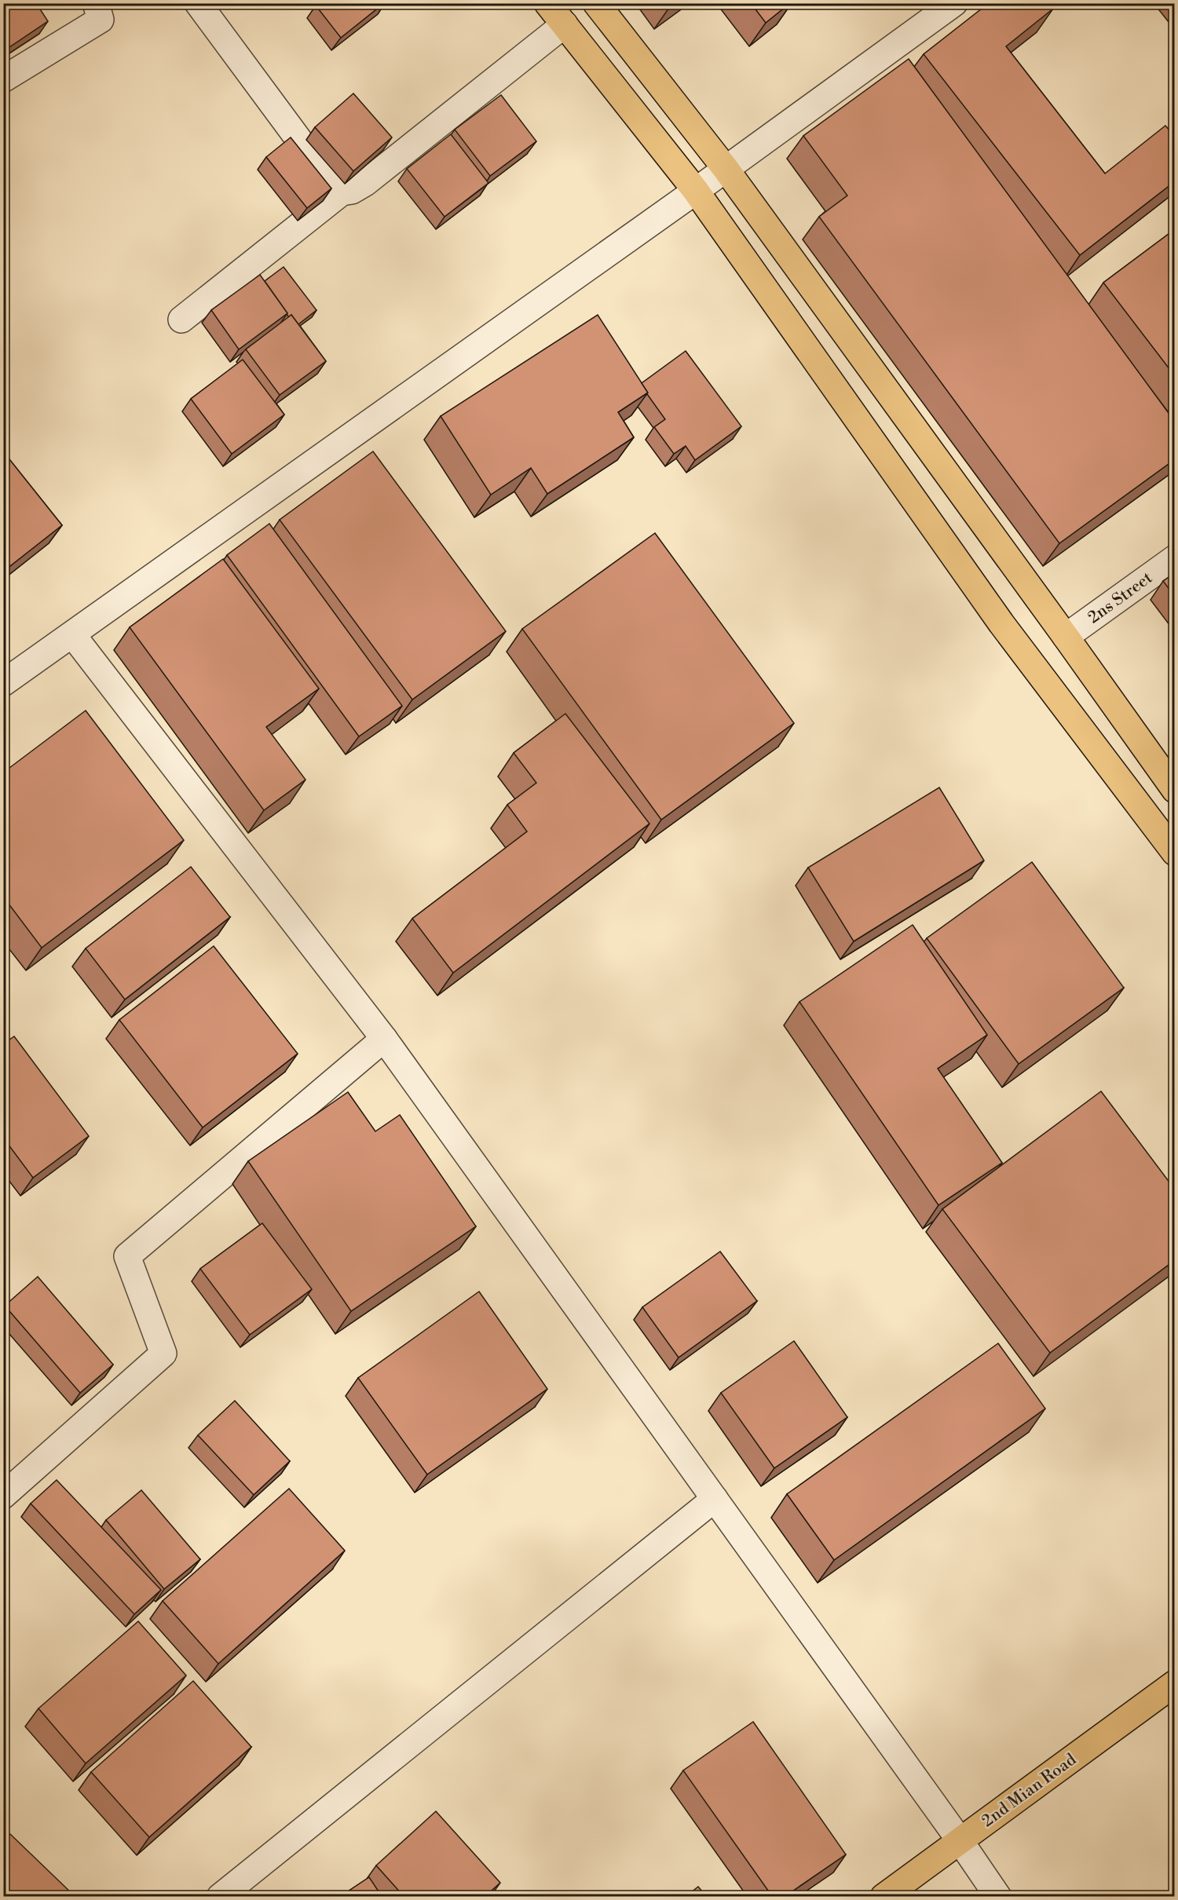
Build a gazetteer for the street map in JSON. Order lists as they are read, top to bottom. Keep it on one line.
{"streets":{"main road":["2nd Mian Road"],"street":["2ns Street"]}}
